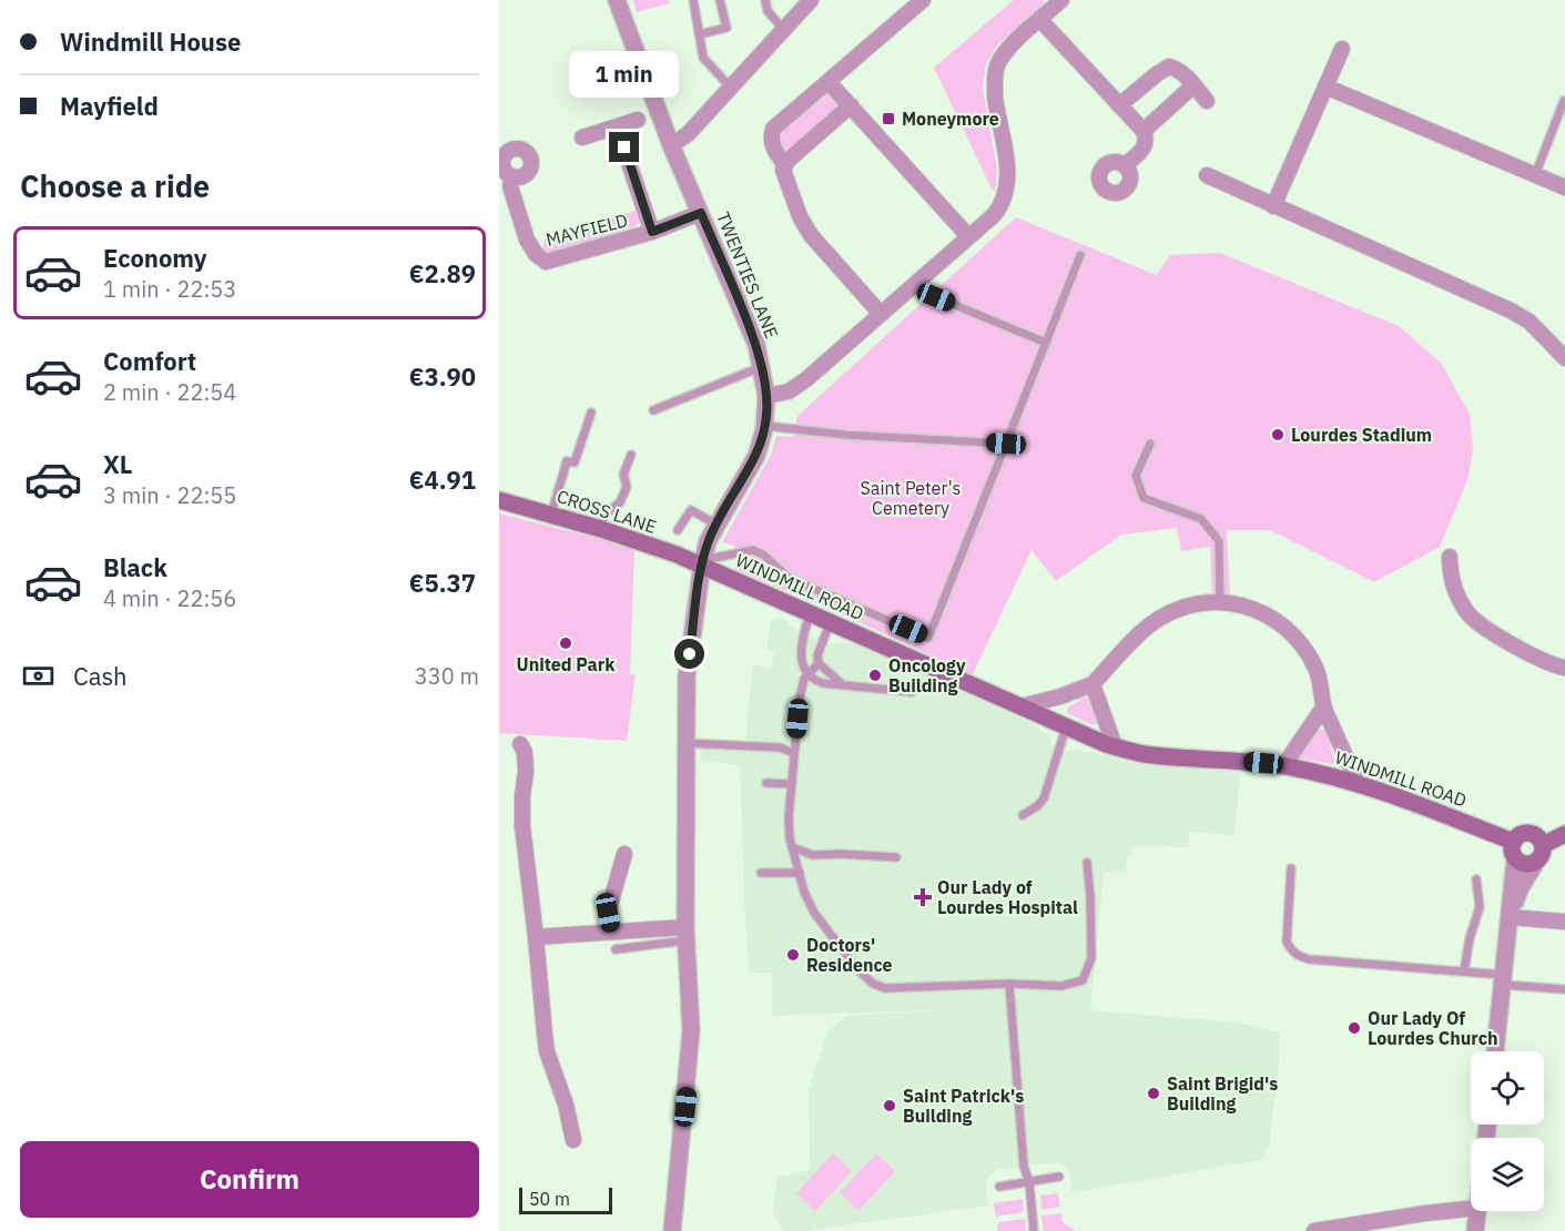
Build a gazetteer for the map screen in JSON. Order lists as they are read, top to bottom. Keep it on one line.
{"streets":{"main road":["CROSS LANE","WINDMILL ROAD"],"street":["MAYFIELD","TWENTIES LANE"]},"crossings":[["MAYFIELD","TWENTIES LANE"],["TWENTIES LANE","CROSS LANE"],["TWENTIES LANE","WINDMILL ROAD"],["CROSS LANE","WINDMILL ROAD"]],"parks":["Saint Peter's Cemetery"],"places":{"transit":["Moneymore"],"other":["Lourdes Stadium","United Park","Oncology Building","Doctors' Residence","Our Lady Of Lourdes Church","Saint Brigid's Building","Saint Patrick's Building"],"health":["Our Lady of Lourdes Hospital"]},"scale_bar":"50 m","page":{"banner":["Windmill House","Mayfield"],"bubble":"1 min","heading":"Choose a ride","list":[{"name":"Economy","note":"1 min · 22:53","value":"€2.89"},{"name":"Comfort","note":"2 min · 22:54","value":"€3.90"},{"name":"XL","note":"3 min · 22:55","value":"€4.91"},{"name":"Black","note":"4 min · 22:56","value":"€5.37"}],"pay":["Cash","330 m"],"buttons":"Confirm","scale":"50 m"}}
